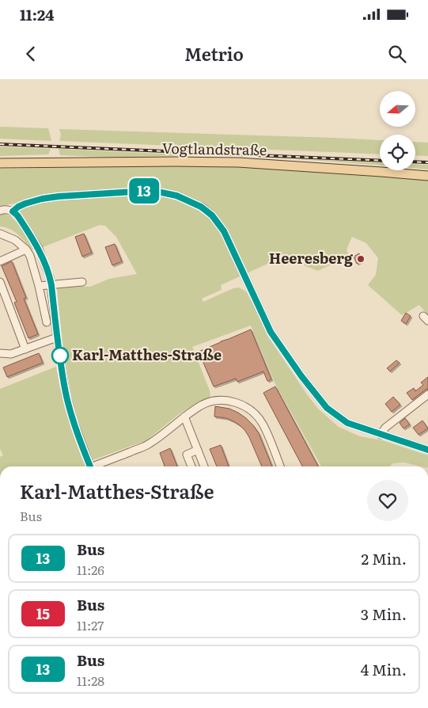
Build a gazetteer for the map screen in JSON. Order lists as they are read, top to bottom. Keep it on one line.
{"streets":{"main road":["Vogtlandstraße"]},"places":["Heeresberg","Karl-Matthes-Straße"],"lines":["bus line 13"],"north":"left","page":{"status":"11:24","header":"Metrio","on_map":"13","heading":["Karl-Matthes-Straße","Bus"],"list":[{"mark":"13","name":"Bus","note":"11:26","value":"2 Min."},{"mark":"15","name":"Bus","note":"11:27","value":"3 Min."},{"mark":"13","name":"Bus","note":"11:28","value":"4 Min."}]}}
